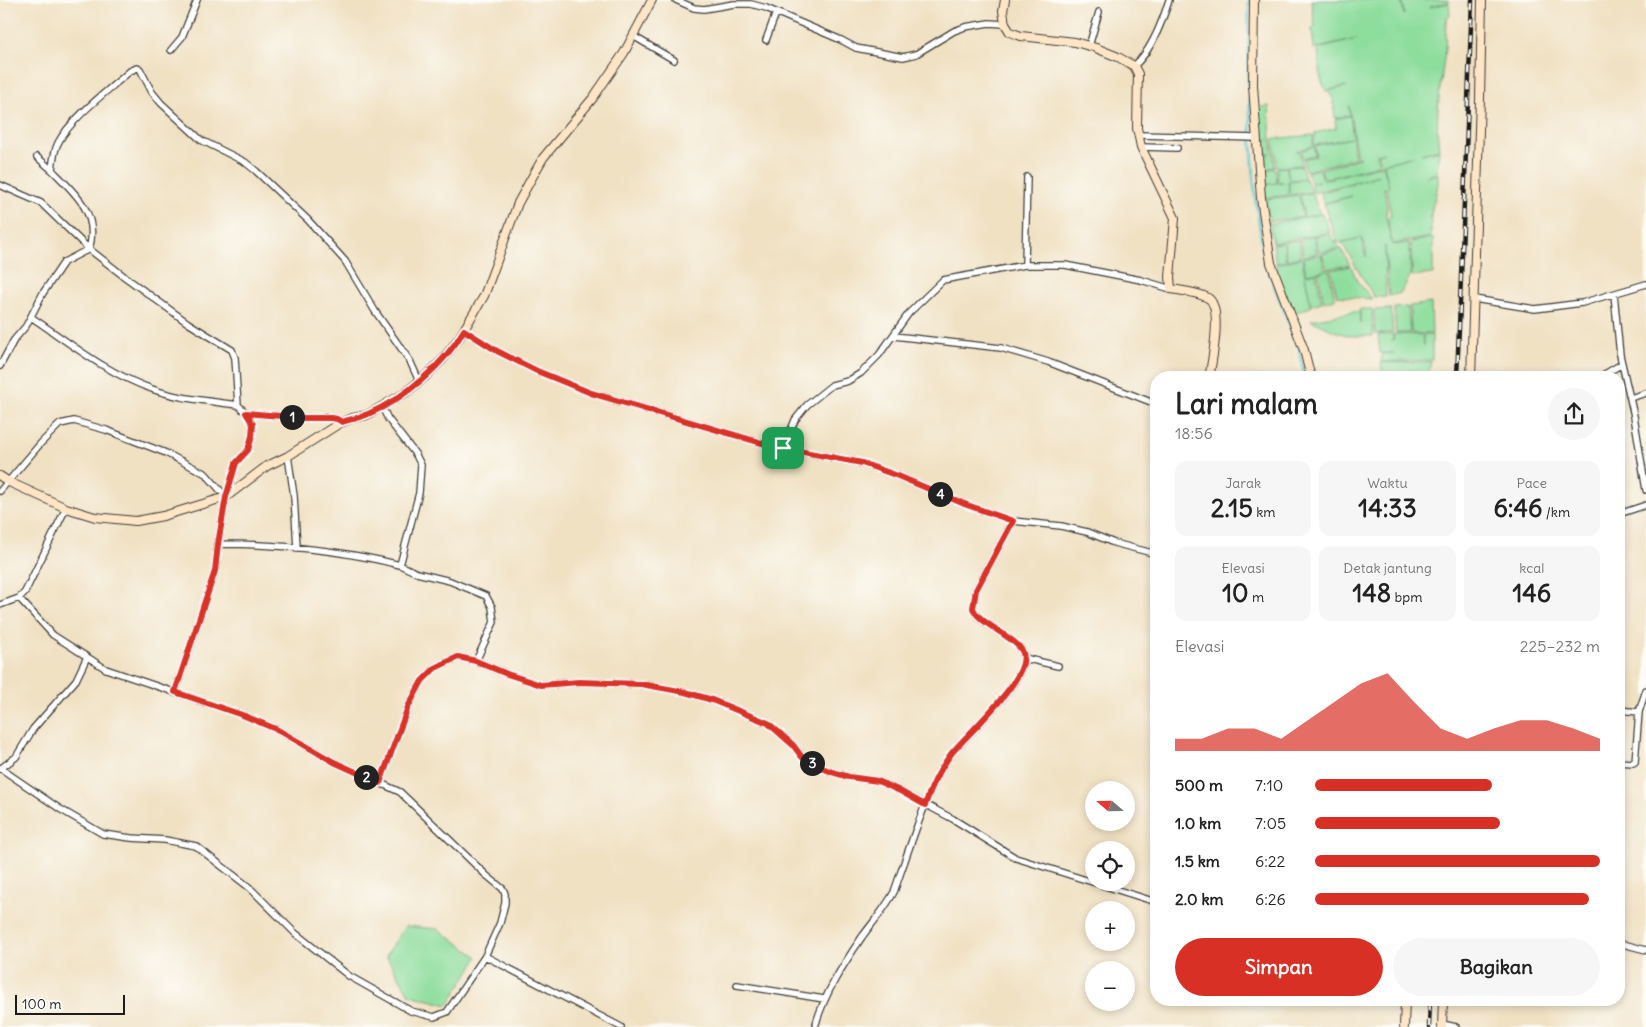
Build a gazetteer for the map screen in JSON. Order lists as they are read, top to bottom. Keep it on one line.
{"scale_bar":"100 m","north":"left","page":{"heading":["Lari malam","18:56"],"pins":["1","4","3","2"],"stats":[["Jarak","2.15 km"],["Waktu","14:33"],["Pace","6:46 /km"],["Elevasi","10 m"],["Detak jantung","148 bpm"],["kcal","146"]],"chart":["Elevasi","225–232 m"],"list":[{"name":"500 m","note":"7:10"},{"name":"1.0 km","note":"7:05"},{"name":"1.5 km","note":"6:22"},{"name":"2.0 km","note":"6:26"}],"map_buttons":["+","−"],"buttons":["Simpan","Bagikan"],"scale":"100 m"}}
